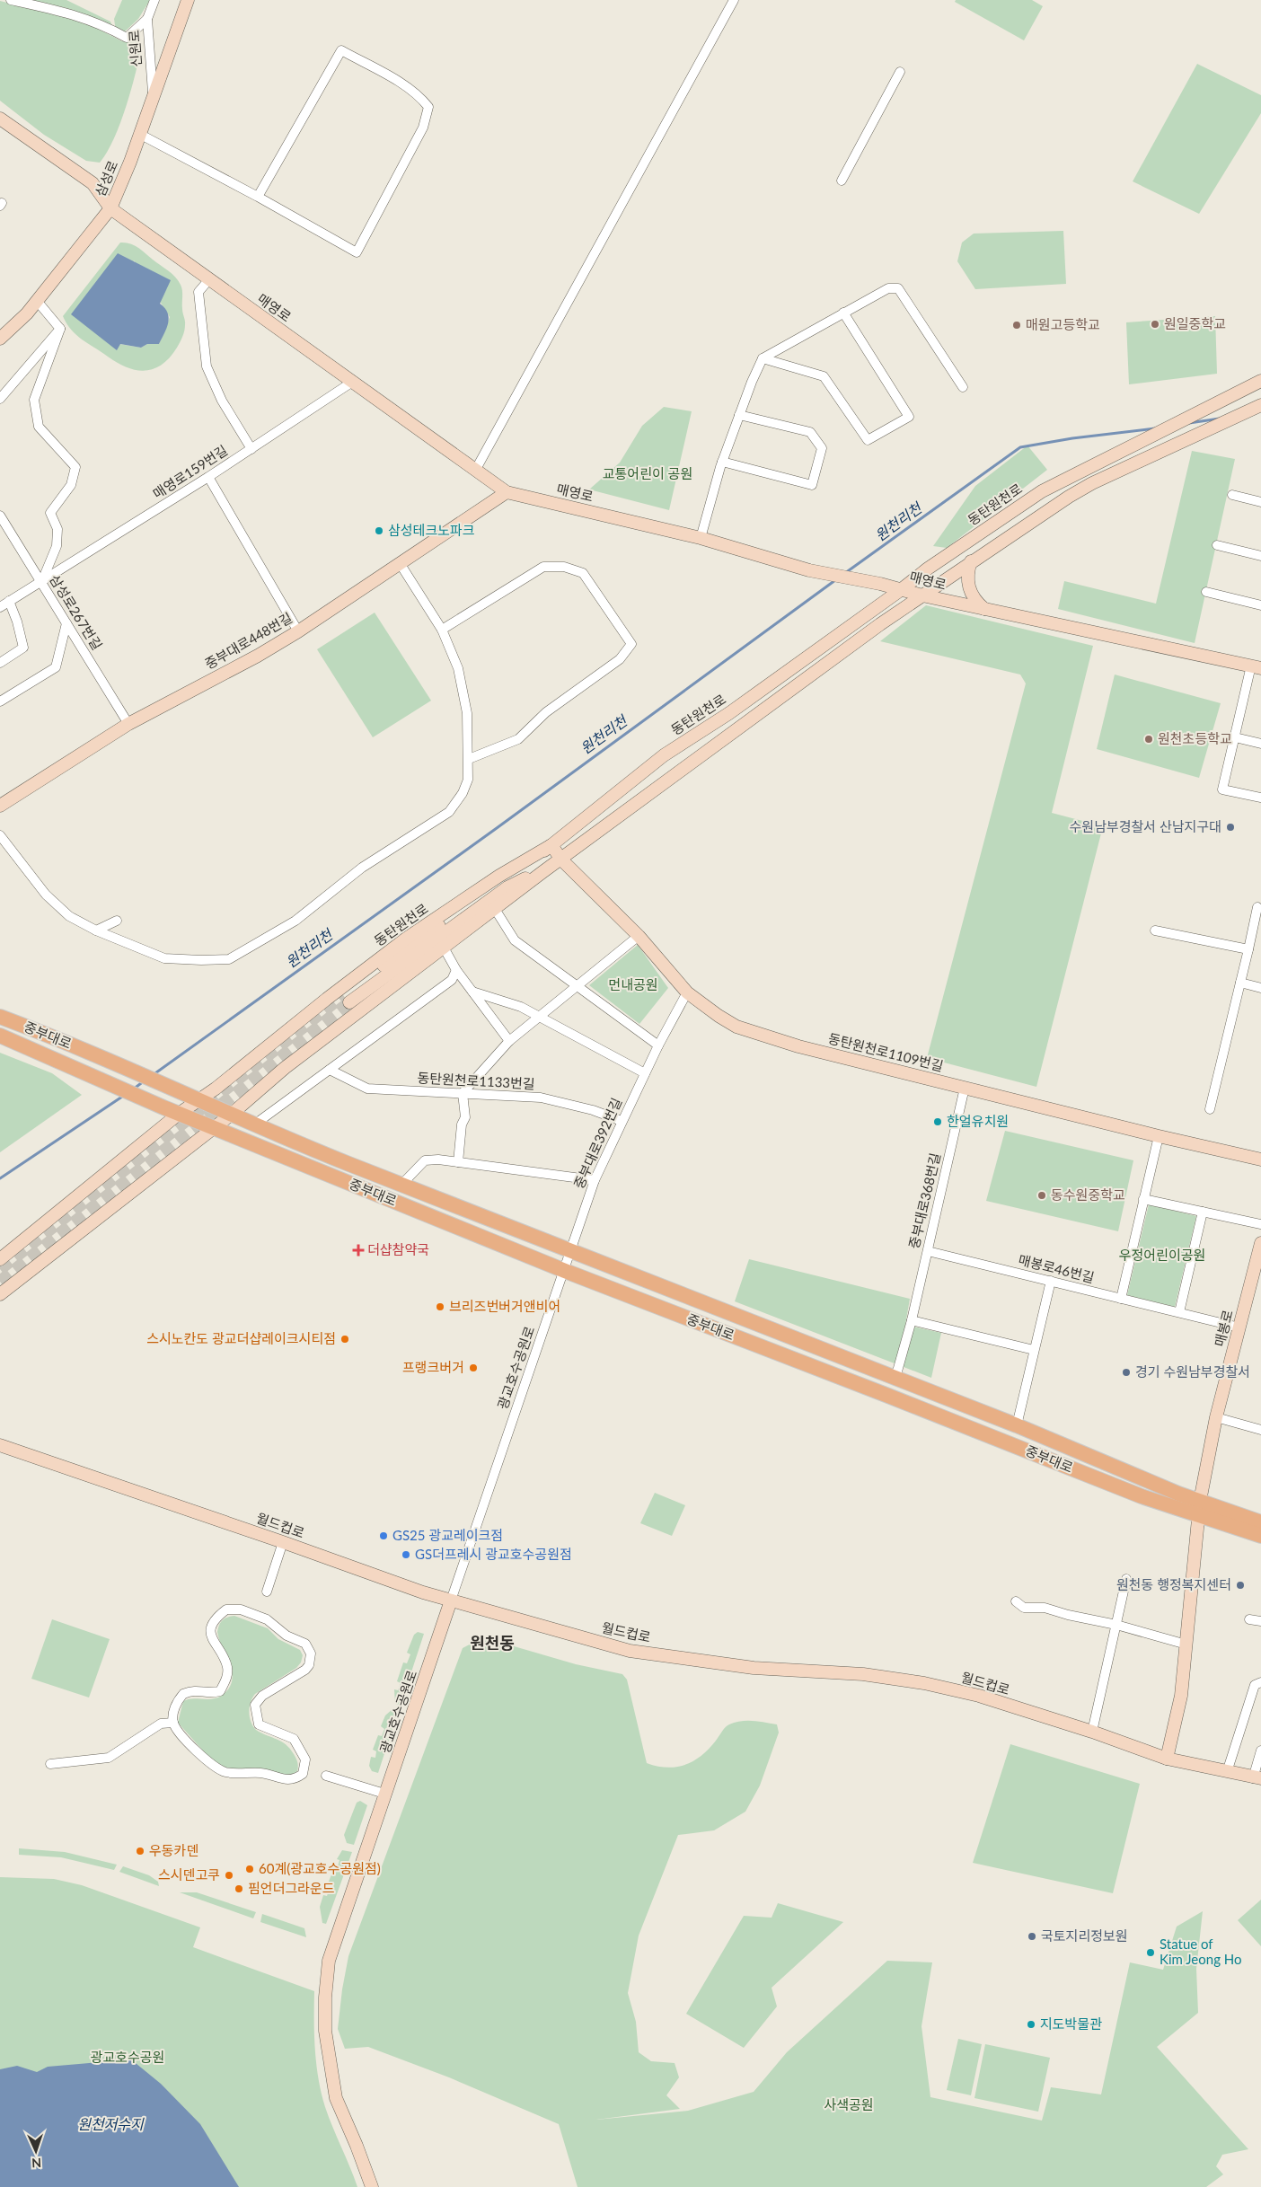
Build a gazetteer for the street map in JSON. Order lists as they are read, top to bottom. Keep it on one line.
{"streets":{"main road":["중부대로"],"street":["신원로","삼성로","매영로","매영로159번길","동탄원천로","삼성로267번길","중부대로448번길","동탄원천로1109번길","동탄원천로1133번길","중부대로392번길","중부대로368번길","매봉로46번길","매봉로","광교호수공원로","월드컵로"]},"crossings":[["신원로","삼성로"],["삼성로","매영로"],["매영로","매영로159번길"],["매영로","동탄원천로"],["매영로","중부대로448번길"],["매영로159번길","삼성로267번길"],["동탄원천로","중부대로"],["동탄원천로","동탄원천로1109번길"],["삼성로267번길","중부대로448번길"],["중부대로","중부대로392번길"],["중부대로","중부대로368번길"],["중부대로","매봉로"],["중부대로","광교호수공원로"],["동탄원천로1109번길","중부대로392번길"],["동탄원천로1109번길","중부대로368번길"],["동탄원천로1133번길","중부대로392번길"],["중부대로392번길","광교호수공원로"],["중부대로368번길","매봉로46번길"],["매봉로46번길","매봉로"],["매봉로","월드컵로"],["광교호수공원로","월드컵로"]],"districts":["원천동"],"water":["원천리천","원천저수지"],"parks":["교통어린이 공원","먼내공원","우정어린이공원","광교호수공원","사색공원"],"places":{"other":["원일중학교","매원고등학교","삼성테크노파크","원천초등학교","수원남부경찰서 산남지구대","한얼유치원","동수원중학교","브리즈번버거앤비어","스시노칸도 광교더샵레이크시티점","프랭크버거","경기 수원남부경찰서","GS25 광교레이크점","GS더프레시 광교호수공원점","원천동 행정복지센터","우동카덴","60계(광교호수공원점)","스시덴고쿠","핌언더그라운드","국토지리정보원","Statue of Kim Jeong Ho","지도박물관"],"health":["더샵참약국"]},"north":"bottom"}
